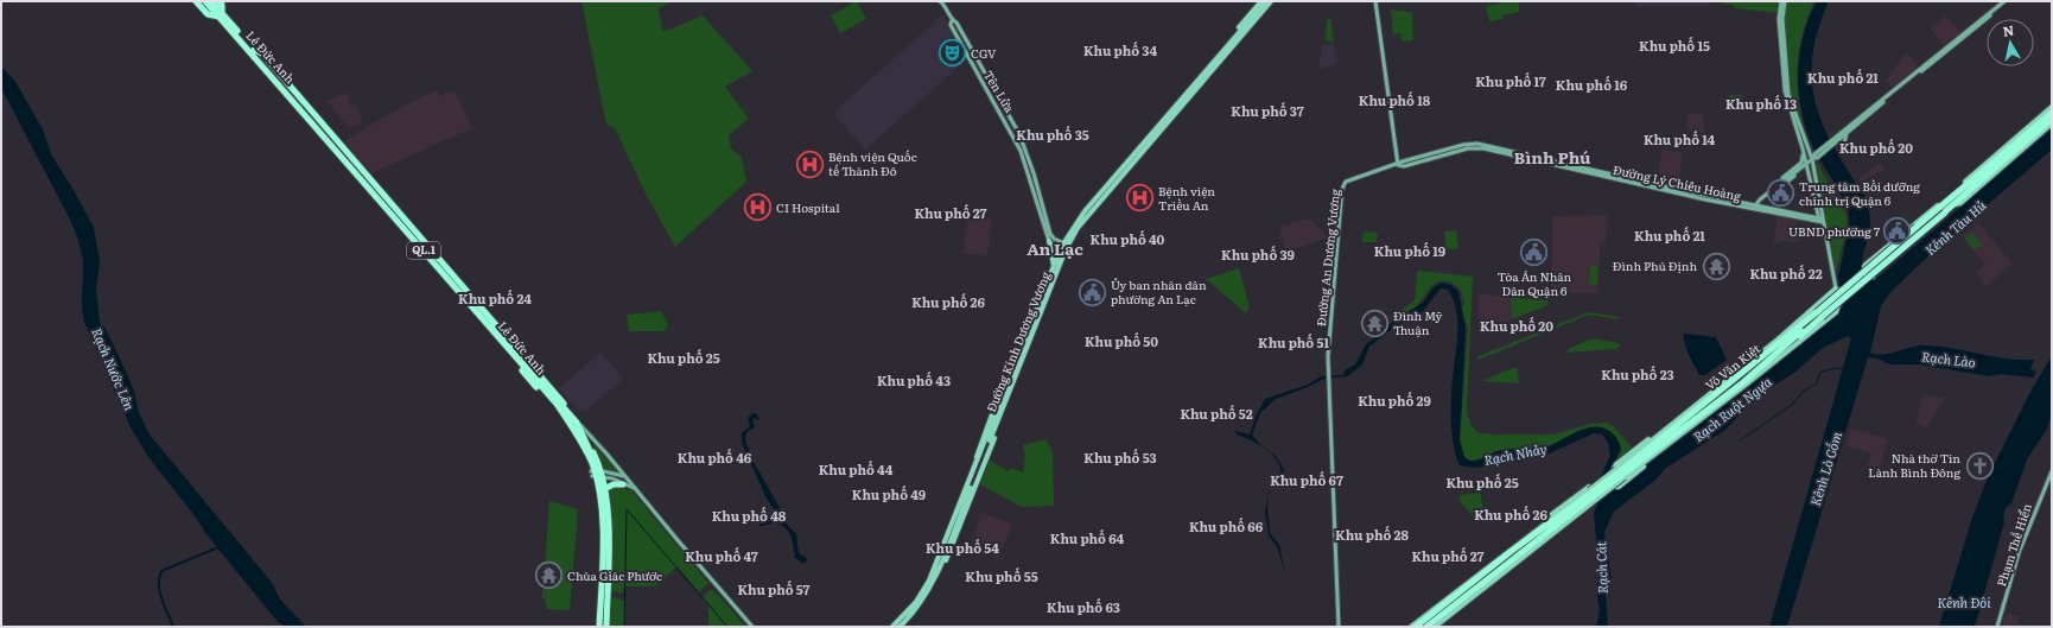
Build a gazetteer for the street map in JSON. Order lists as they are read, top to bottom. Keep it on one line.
{"streets":{"highway":["Lê Đức Anh","QL.1","Võ Văn Kiệt"],"main road":["Tên Lửa","Đường Lý Chiêu Hoàng","Đường An Dương Vương","Đường Kinh Dương Vương","Phạm Thế Hiển"]},"crossings":[["Tên Lửa","Đường Kinh Dương Vương"],["Đường Lý Chiêu Hoàng","Đường An Dương Vương"]],"districts":["Khu phố 15","Khu phố 34","Khu phố 21","Khu phố 17","Khu phố 16","Khu phố 18","Khu phố 13","Khu phố 37","Khu phố 35","Khu phố 14","Khu phố 20","Bình Phú","Khu phố 27","Khu phố 21","Khu phố 40","An Lạc","Khu phố 19","Khu phố 39","Khu phố 22","Khu phố 24","Khu phố 26","Khu phố 20","Khu phố 50","Khu phố 51","Khu phố 25","Khu phố 23","Khu phố 43","Khu phố 29","Khu phố 52","Khu phố 46","Khu phố 53","Khu phố 44","Khu phố 67","Khu phố 25","Khu phố 49","Khu phố 26","Khu phố 48","Khu phố 66","Khu phố 28","Khu phố 64","Khu phố 54","Khu phố 47","Khu phố 27","Khu phố 55","Khu phố 57","Khu phố 63"],"water":["Kênh Tàu Hủ","Rạch Lào","Rạch Nước Lên","Rạch Ruột Ngựa","Rạch Nhảy","Kênh Lò Gốm","Rạch Cát","Kênh Đôi"],"places":{"theatre":["CGV"],"hospital":["Bệnh viện Quốc tế Thành Đô","Bệnh viện Triều An","CI Hospital"],"public building":["Trung tâm Bồi dưỡng chính trị Quận 6","UBND phường 7","Tòa Án Nhân Dân Quận 6","Ủy ban nhân dân phường An Lạc"],"temple":["Đình Phú Định","Đình Mỹ Thuận","Chùa Giác Phước"],"church":["Nhà thờ Tin Lành Bình Đông"]},"north":"top"}
